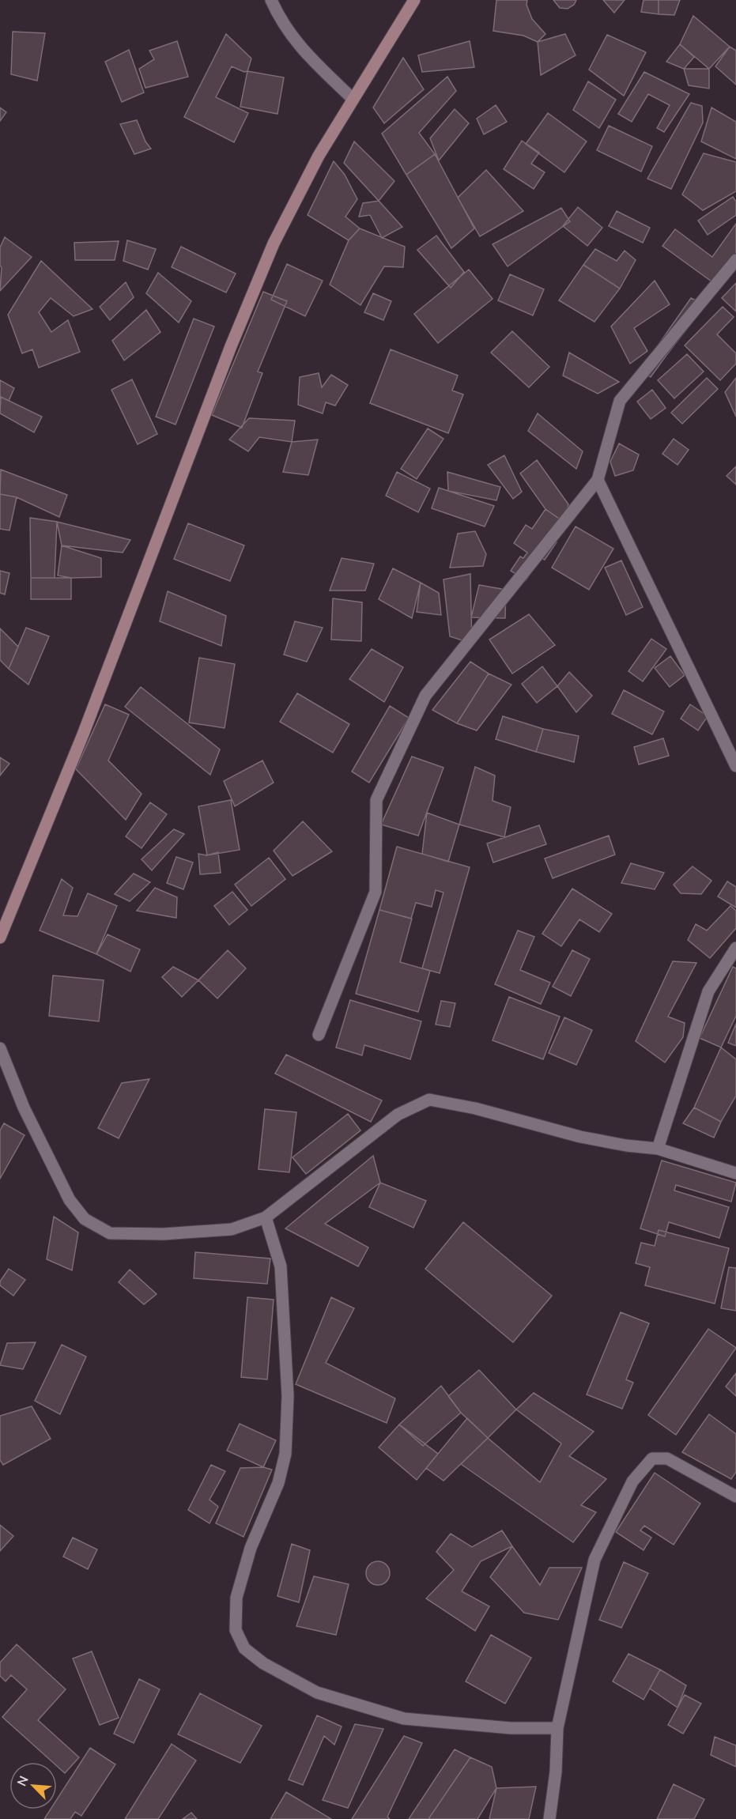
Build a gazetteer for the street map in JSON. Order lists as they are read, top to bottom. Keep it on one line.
{"north":"top left"}
